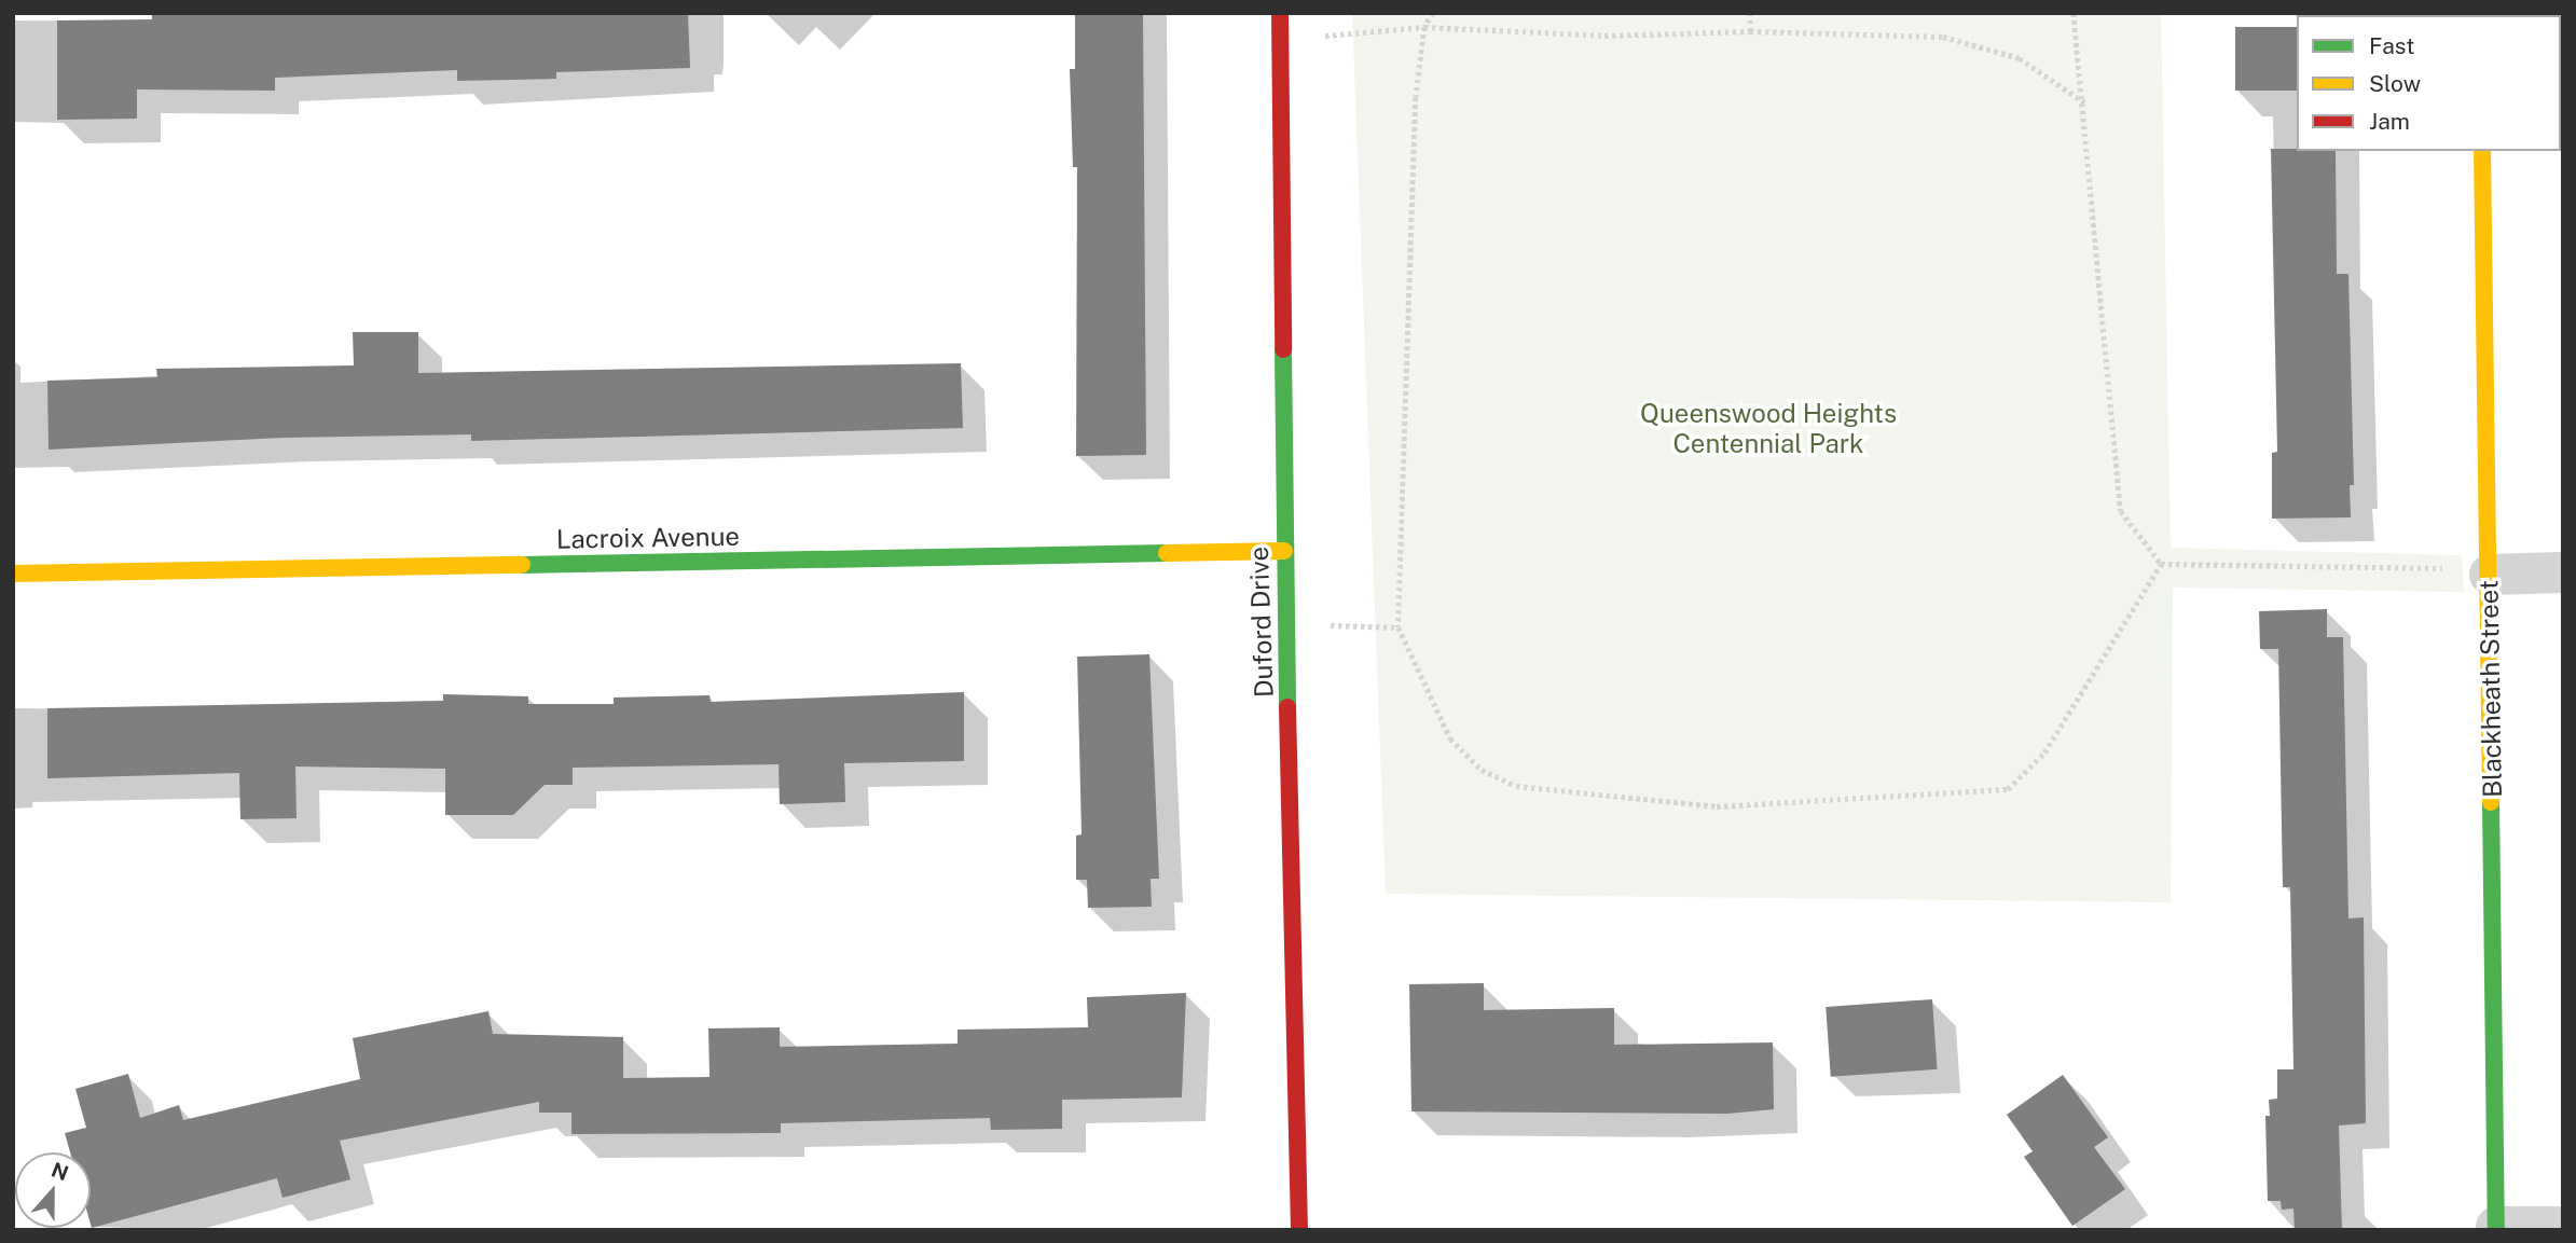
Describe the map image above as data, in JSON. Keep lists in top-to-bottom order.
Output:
{
  "streets": {
    "street": ["Lacroix Avenue", "Duford Drive", "Blackheath Street"]
  },
  "crossings": [
    ["Lacroix Avenue", "Duford Drive"]
  ],
  "parks": ["Queenswood Heights Centennial Park"],
  "legend": ["Fast", "Slow", "Jam"],
  "north": "top"
}
